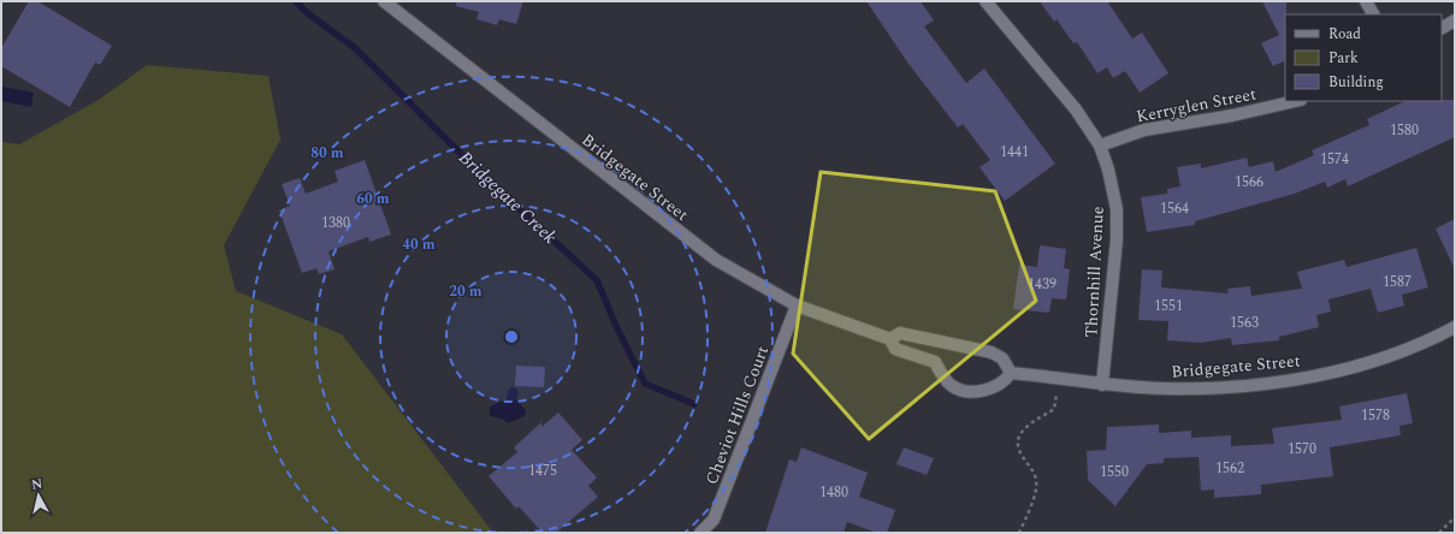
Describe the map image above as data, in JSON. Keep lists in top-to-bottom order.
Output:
{
  "streets": {
    "street": [
      "Kerryglen Street",
      "Bridgegate Street",
      "Thornhill Avenue",
      "Cheviot Hills Court"
    ]
  },
  "crossings": [
    ["Kerryglen Street", "Thornhill Avenue"],
    ["Bridgegate Street", "Thornhill Avenue"],
    ["Bridgegate Street", "Cheviot Hills Court"]
  ],
  "water": ["Bridgegate Creek"],
  "house_numbers": [
    "1580",
    "1441",
    "1574",
    "1566",
    "1564",
    "1380",
    "1587",
    "1439",
    "1551",
    "1563",
    "1578",
    "1570",
    "1562",
    "1475",
    "1550",
    "1480"
  ],
  "legend": ["Road", "Park", "Building"],
  "north": "top",
  "rings": [
    "80 m",
    "60 m",
    "40 m",
    "20 m"
  ]
}
